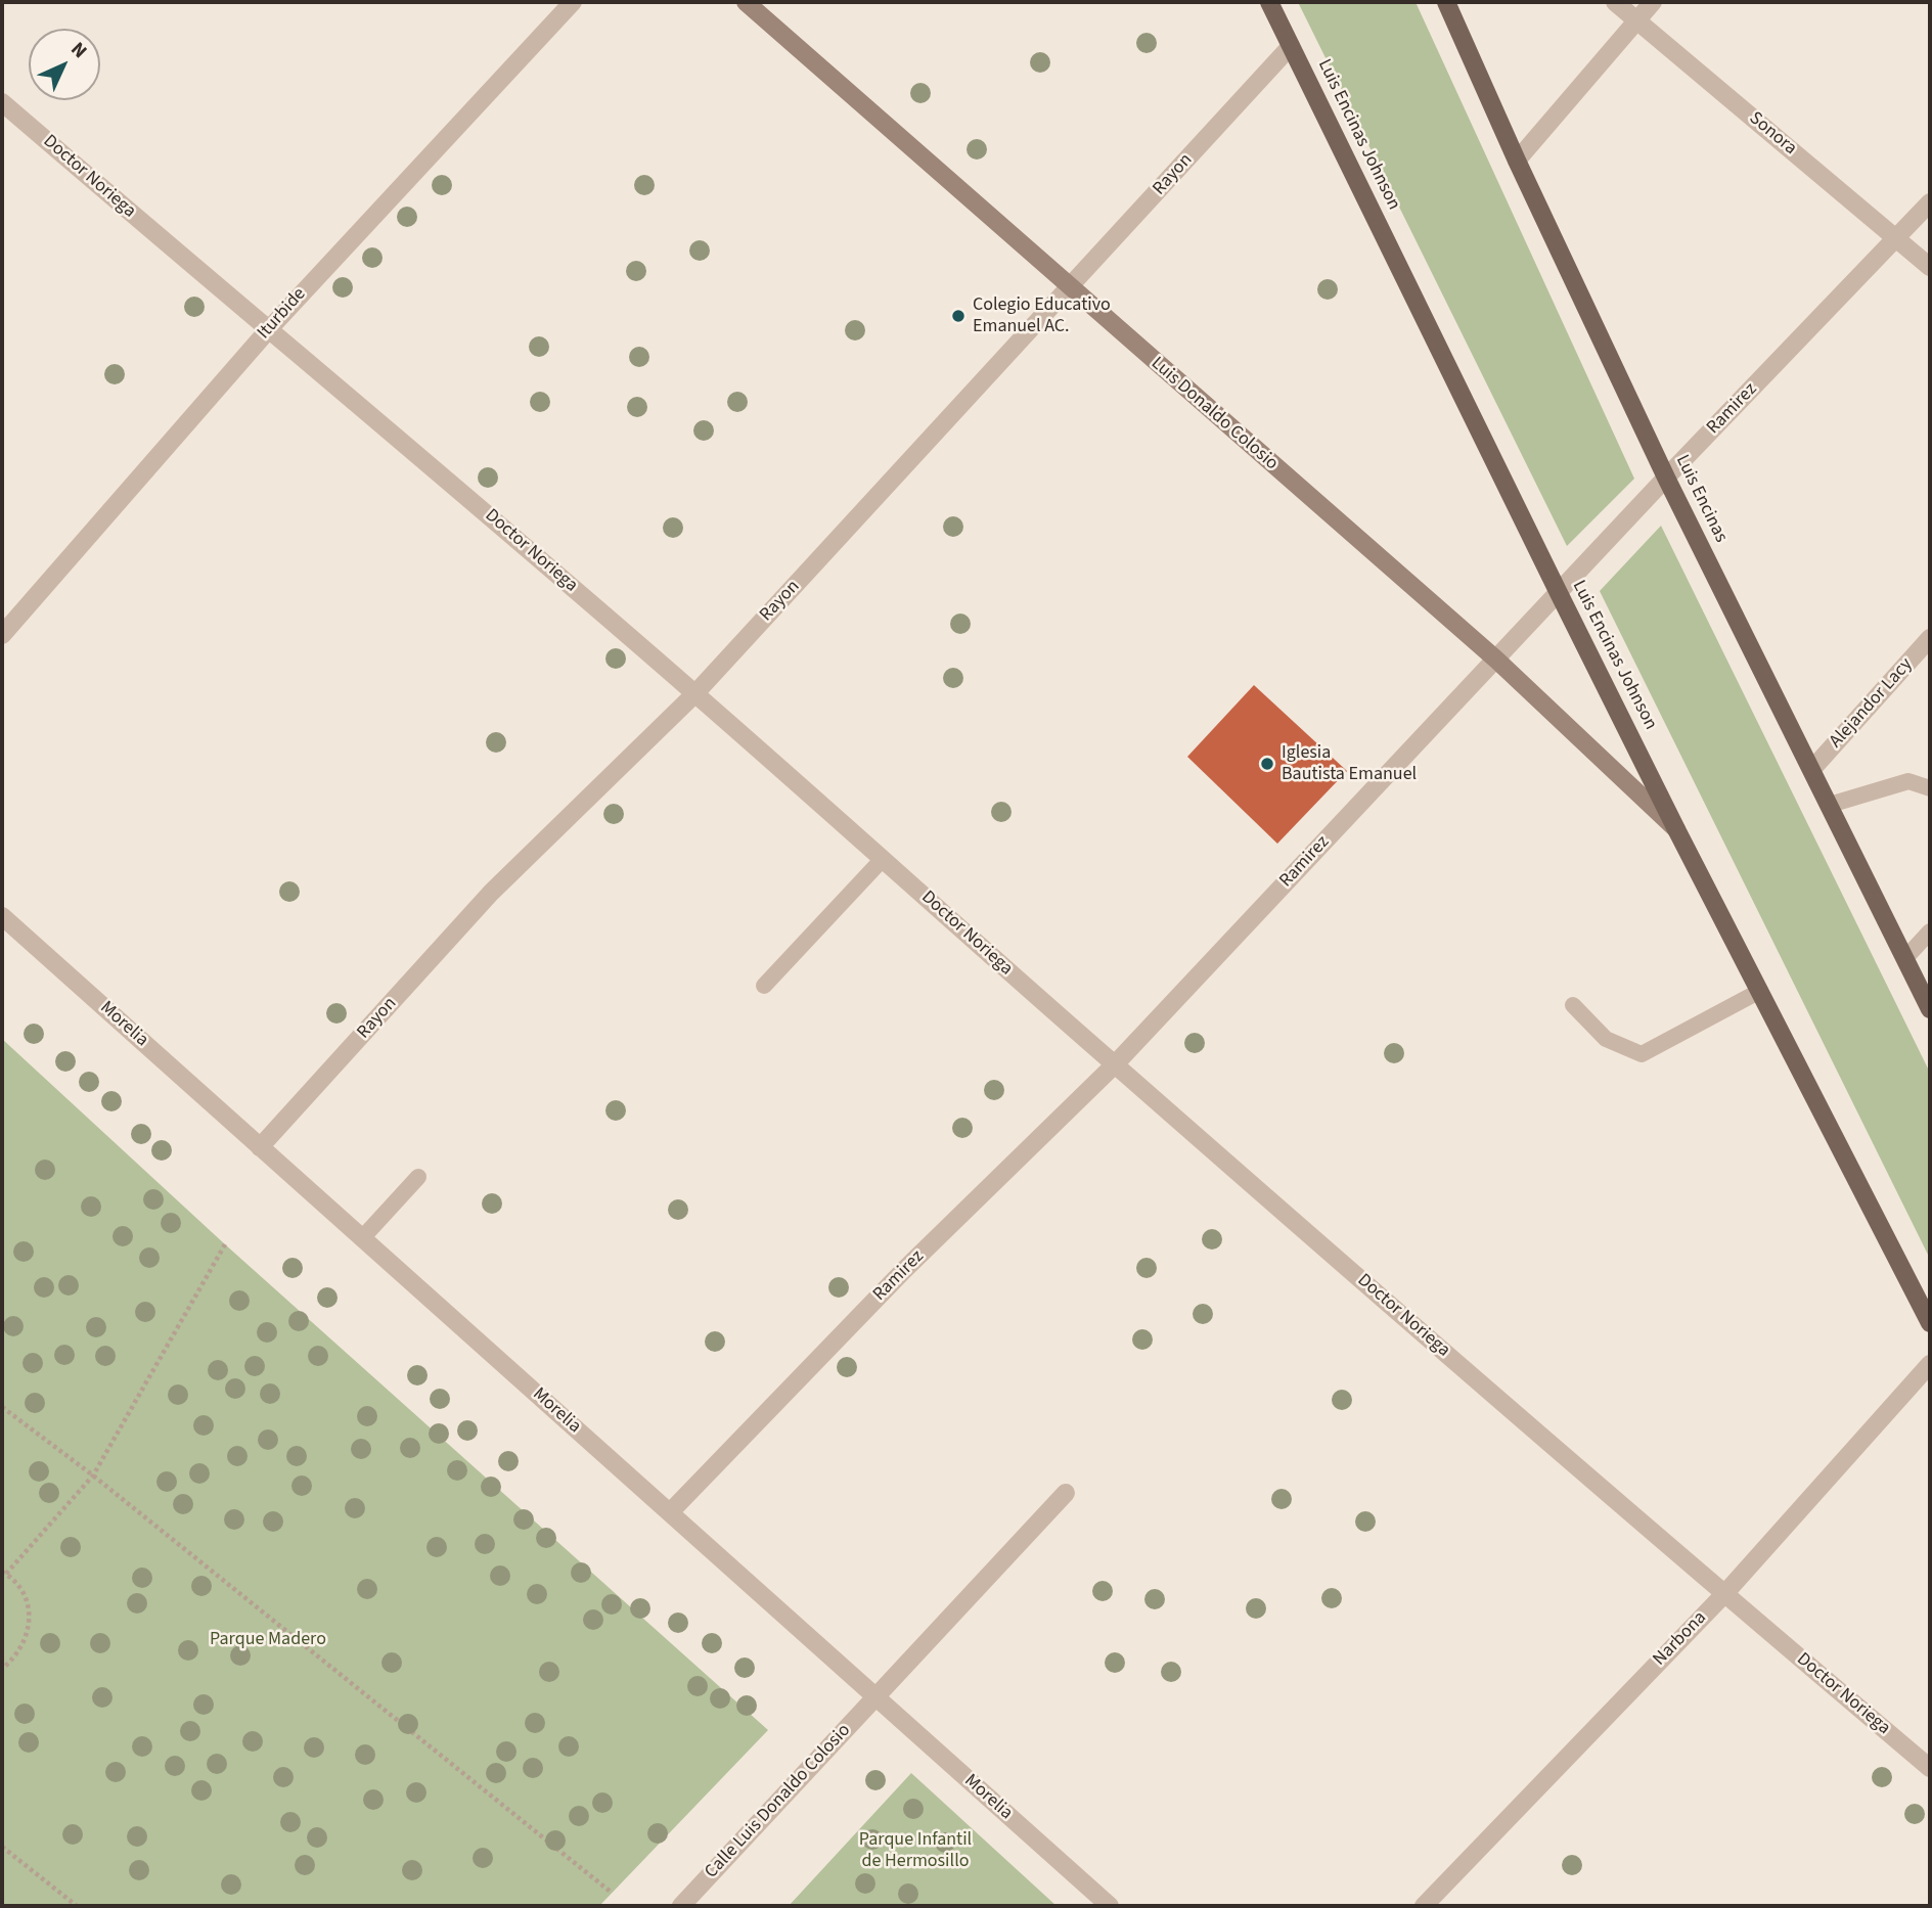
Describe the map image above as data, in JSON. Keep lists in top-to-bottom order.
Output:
{
  "streets": {
    "main road": ["Luis Encinas Johnson", "Luis Donaldo Colosio", "Luis Encinas"],
    "street": [
      "Sonora",
      "Rayon",
      "Doctor Noriega",
      "Iturbide",
      "Ramirez",
      "Alejandor Lacy",
      "Morelia",
      "Narbona",
      "Calle Luis Donaldo Colosio"
    ]
  },
  "crossings": [
    ["Sonora", "Ramirez"],
    ["Luis Encinas Johnson", "Rayon"],
    ["Luis Encinas Johnson", "Ramirez"],
    ["Luis Encinas Johnson", "Luis Donaldo Colosio"],
    ["Rayon", "Doctor Noriega"],
    ["Rayon", "Luis Donaldo Colosio"],
    ["Rayon", "Morelia"],
    ["Doctor Noriega", "Iturbide"],
    ["Doctor Noriega", "Ramirez"],
    ["Doctor Noriega", "Narbona"],
    ["Ramirez", "Luis Donaldo Colosio"],
    ["Ramirez", "Luis Encinas"],
    ["Ramirez", "Morelia"],
    ["Luis Encinas", "Alejandor Lacy"],
    ["Morelia", "Calle Luis Donaldo Colosio"]
  ],
  "parks": ["Parque Madero", "Parque Infantil de Hermosillo"],
  "places": ["Colegio Educativo Emanuel AC.", "Iglesia Bautista Emanuel"],
  "north": "top right"
}
